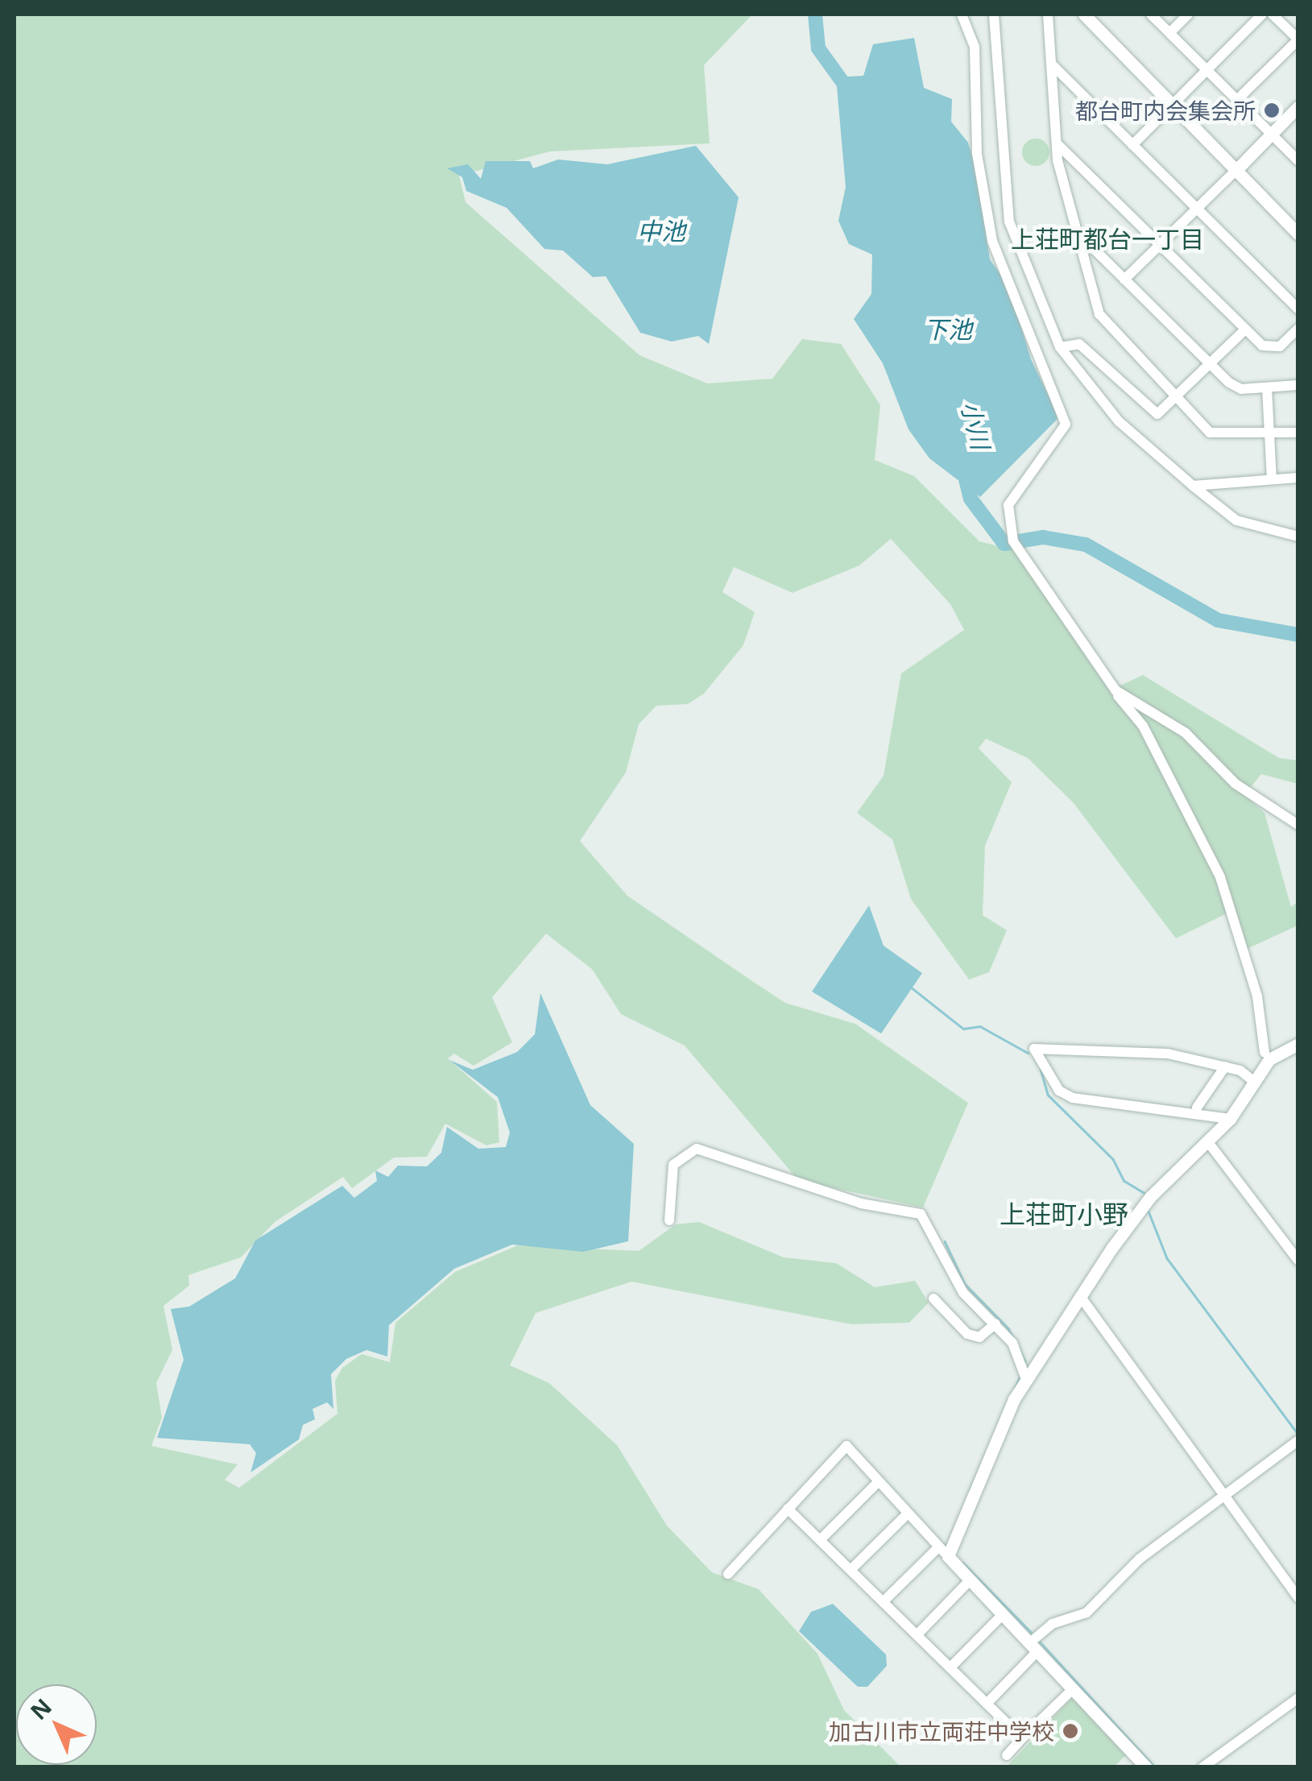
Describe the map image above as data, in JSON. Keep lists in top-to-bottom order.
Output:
{
  "districts": ["上荘町都台一丁目", "上荘町小野"],
  "water": ["中池", "下池", "小川"],
  "places": ["都台町内会集会所", "加古川市立両荘中学校"],
  "north": "top left"
}
